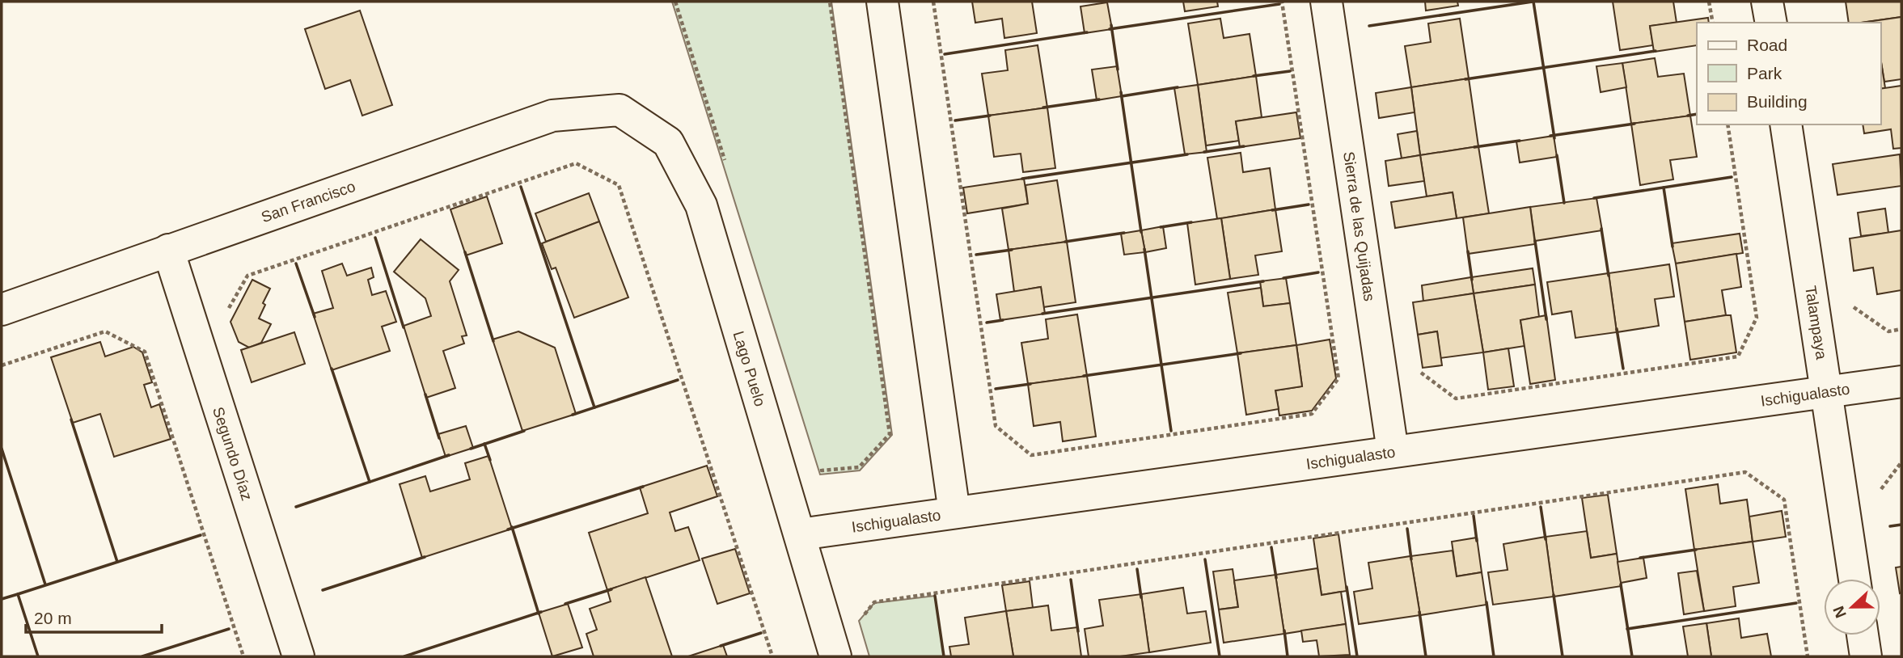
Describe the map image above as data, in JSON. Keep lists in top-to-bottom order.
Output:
{
  "streets": {
    "street": [
      "San Francisco",
      "Sierra de las Quijadas",
      "Talampaya",
      "Lago Puelo",
      "Ischigualasto",
      "Segundo Díaz"
    ]
  },
  "crossings": [
    ["San Francisco", "Lago Puelo"],
    ["San Francisco", "Segundo Díaz"],
    ["Sierra de las Quijadas", "Ischigualasto"],
    ["Talampaya", "Ischigualasto"],
    ["Lago Puelo", "Ischigualasto"]
  ],
  "legend": ["Road", "Park", "Building"],
  "scale_bar": "20 m",
  "north": "left"
}
